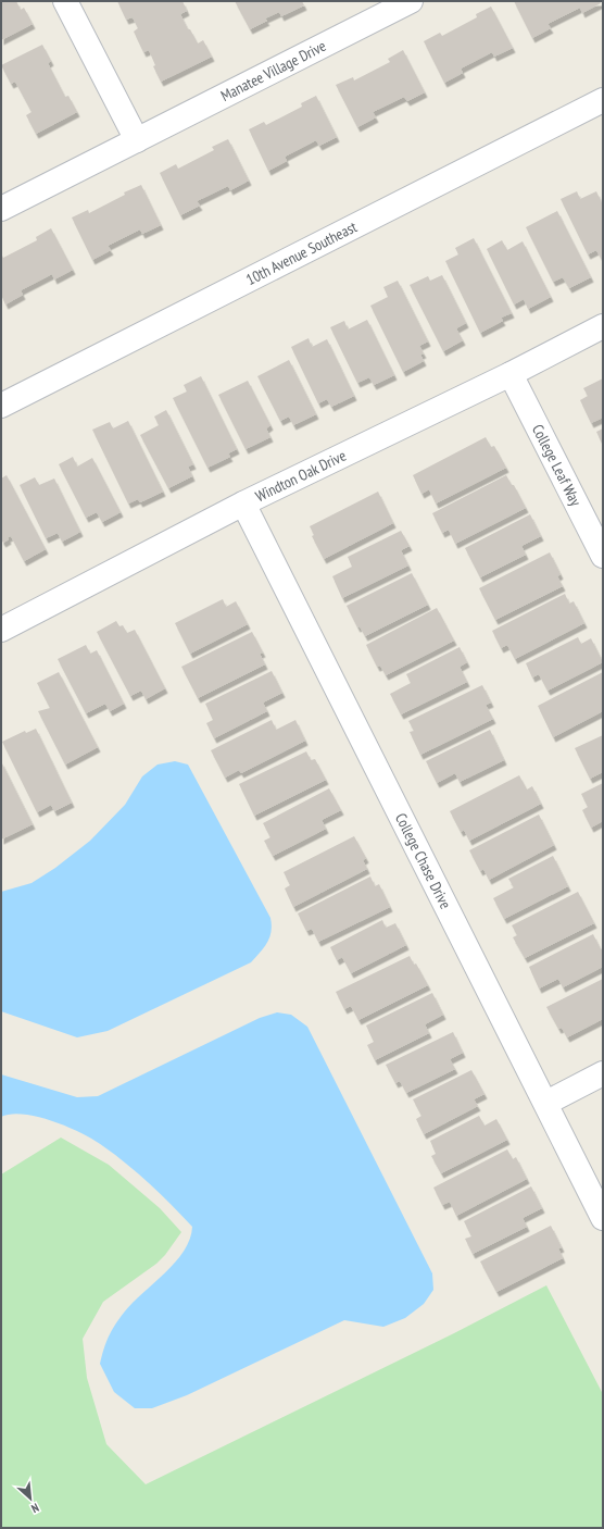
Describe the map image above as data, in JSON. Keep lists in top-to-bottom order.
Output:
{
  "streets": {
    "street": [
      "Manatee Village Drive",
      "10th Avenue Southeast",
      "College Leaf Way",
      "Windton Oak Drive",
      "College Chase Drive"
    ]
  },
  "crossings": [
    ["College Leaf Way", "Windton Oak Drive"],
    ["Windton Oak Drive", "College Chase Drive"]
  ],
  "north": "bottom right"
}
